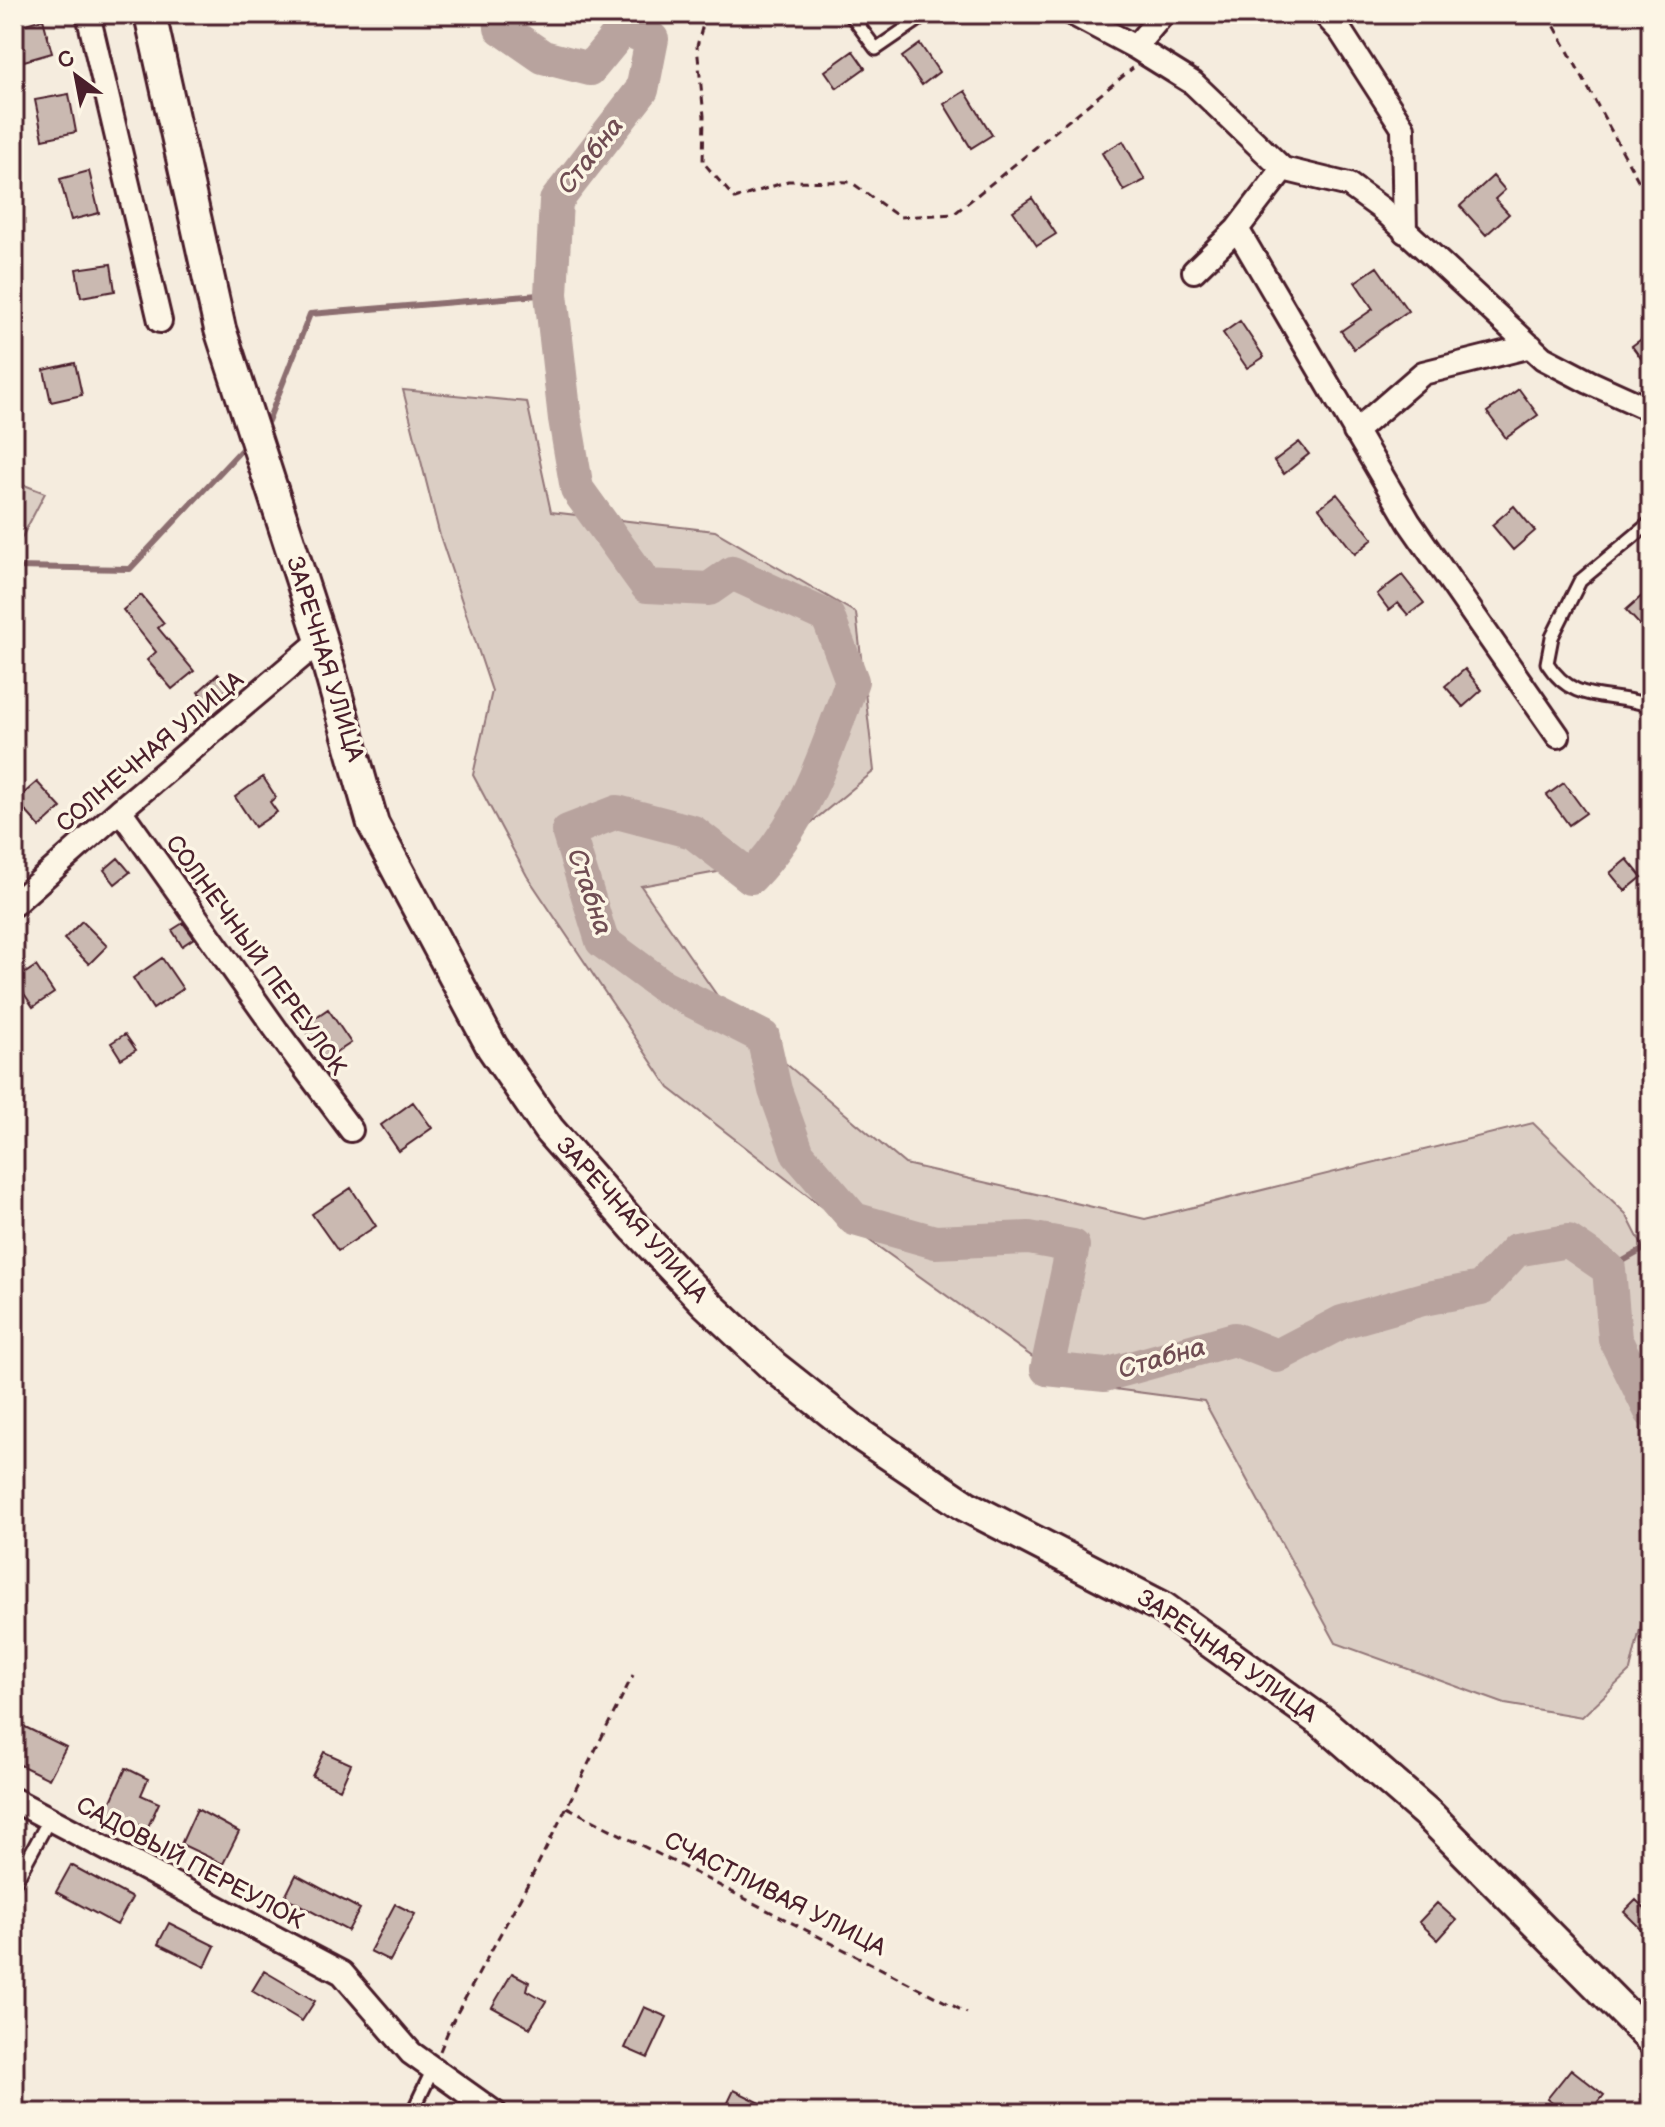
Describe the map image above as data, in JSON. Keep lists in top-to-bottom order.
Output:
{
  "streets": {
    "street": [
      "ЗАРЕЧНАЯ УЛИЦА",
      "СОЛНЕЧНАЯ УЛИЦА",
      "СОЛНЕЧНЫЙ ПЕРЕУЛОК",
      "САДОВЫЙ ПЕРЕУЛОК"
    ],
    "path": ["СЧАСТЛИВАЯ УЛИЦА"]
  },
  "crossings": [
    ["ЗАРЕЧНАЯ УЛИЦА", "СОЛНЕЧНАЯ УЛИЦА"],
    ["СОЛНЕЧНАЯ УЛИЦА", "СОЛНЕЧНЫЙ ПЕРЕУЛОК"]
  ],
  "water": ["Стабна"],
  "north": "top left"
}
